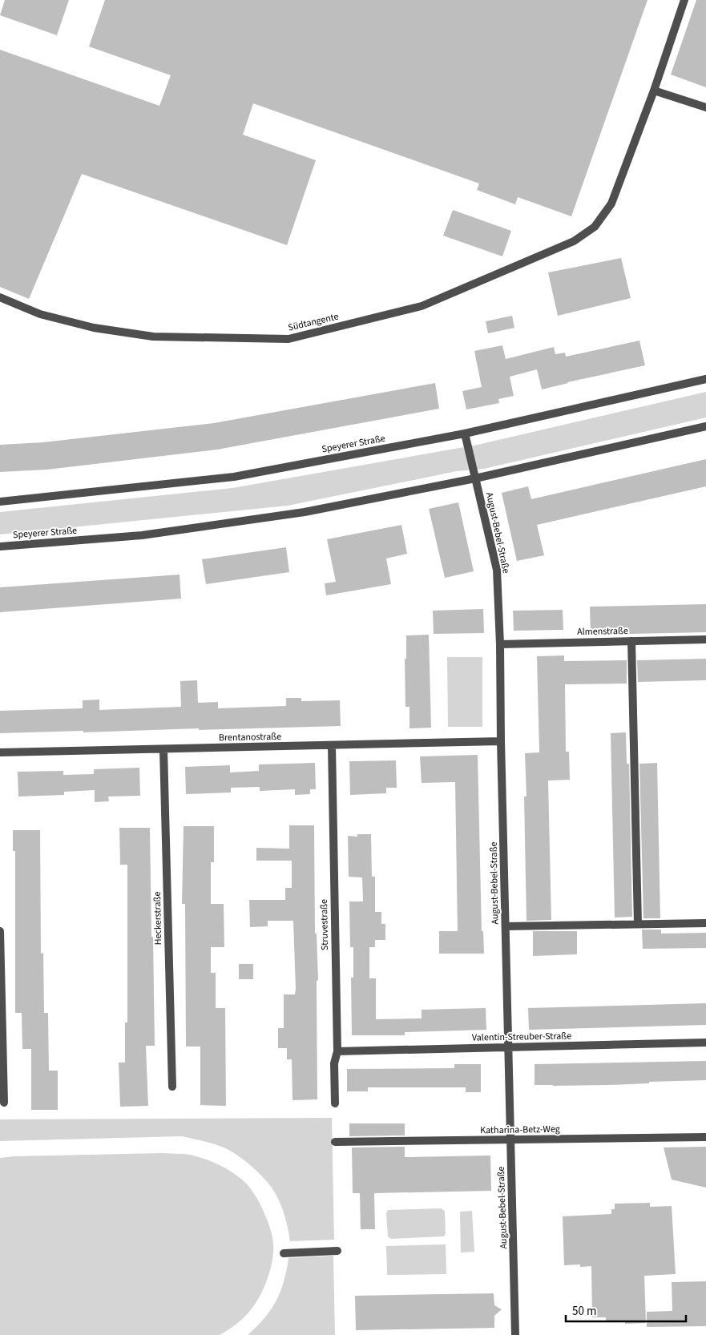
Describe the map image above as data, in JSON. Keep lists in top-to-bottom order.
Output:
{
  "streets": {
    "street": [
      "Südtangente",
      "Speyerer Straße",
      "August-Bebel-Straße",
      "Almenstraße",
      "Brentanostraße",
      "Heckerstraße",
      "Struvestraße",
      "Valentin-Streuber-Straße",
      "Katharina-Betz-Weg"
    ]
  },
  "crossings": [
    ["Speyerer Straße", "August-Bebel-Straße"],
    ["August-Bebel-Straße", "Almenstraße"],
    ["August-Bebel-Straße", "Brentanostraße"],
    ["August-Bebel-Straße", "Valentin-Streuber-Straße"],
    ["August-Bebel-Straße", "Katharina-Betz-Weg"],
    ["Brentanostraße", "Heckerstraße"],
    ["Brentanostraße", "Struvestraße"],
    ["Struvestraße", "Valentin-Streuber-Straße"]
  ],
  "scale_bar": "50 m"
}
